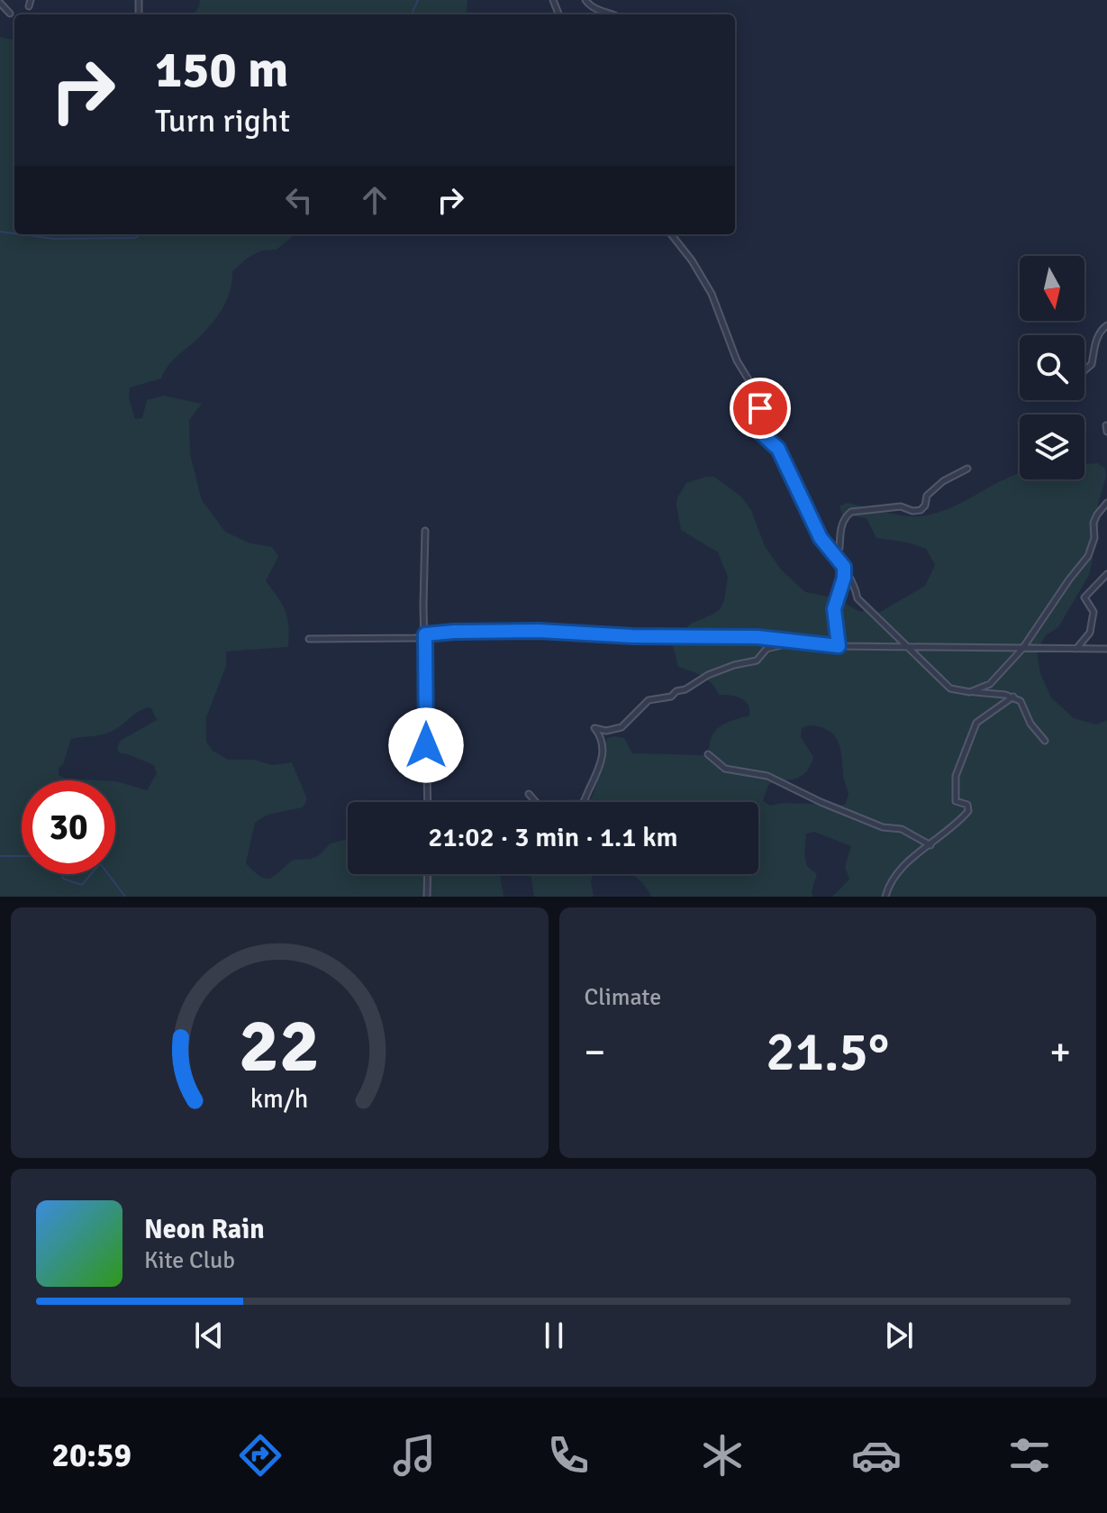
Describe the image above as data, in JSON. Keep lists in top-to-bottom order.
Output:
{
  "north": "bottom",
  "page": {
    "turn": ["150 m", "Turn right"],
    "limit": "30",
    "trip": "21:02 · 3 min · 1.1 km",
    "tile": "Climate",
    "heat": ["−", "21.5°", "+"],
    "song": ["Neon Rain", "Kite Club"],
    "tabs": "20:59",
    "gauge": ["22", "km/h"]
  }
}
